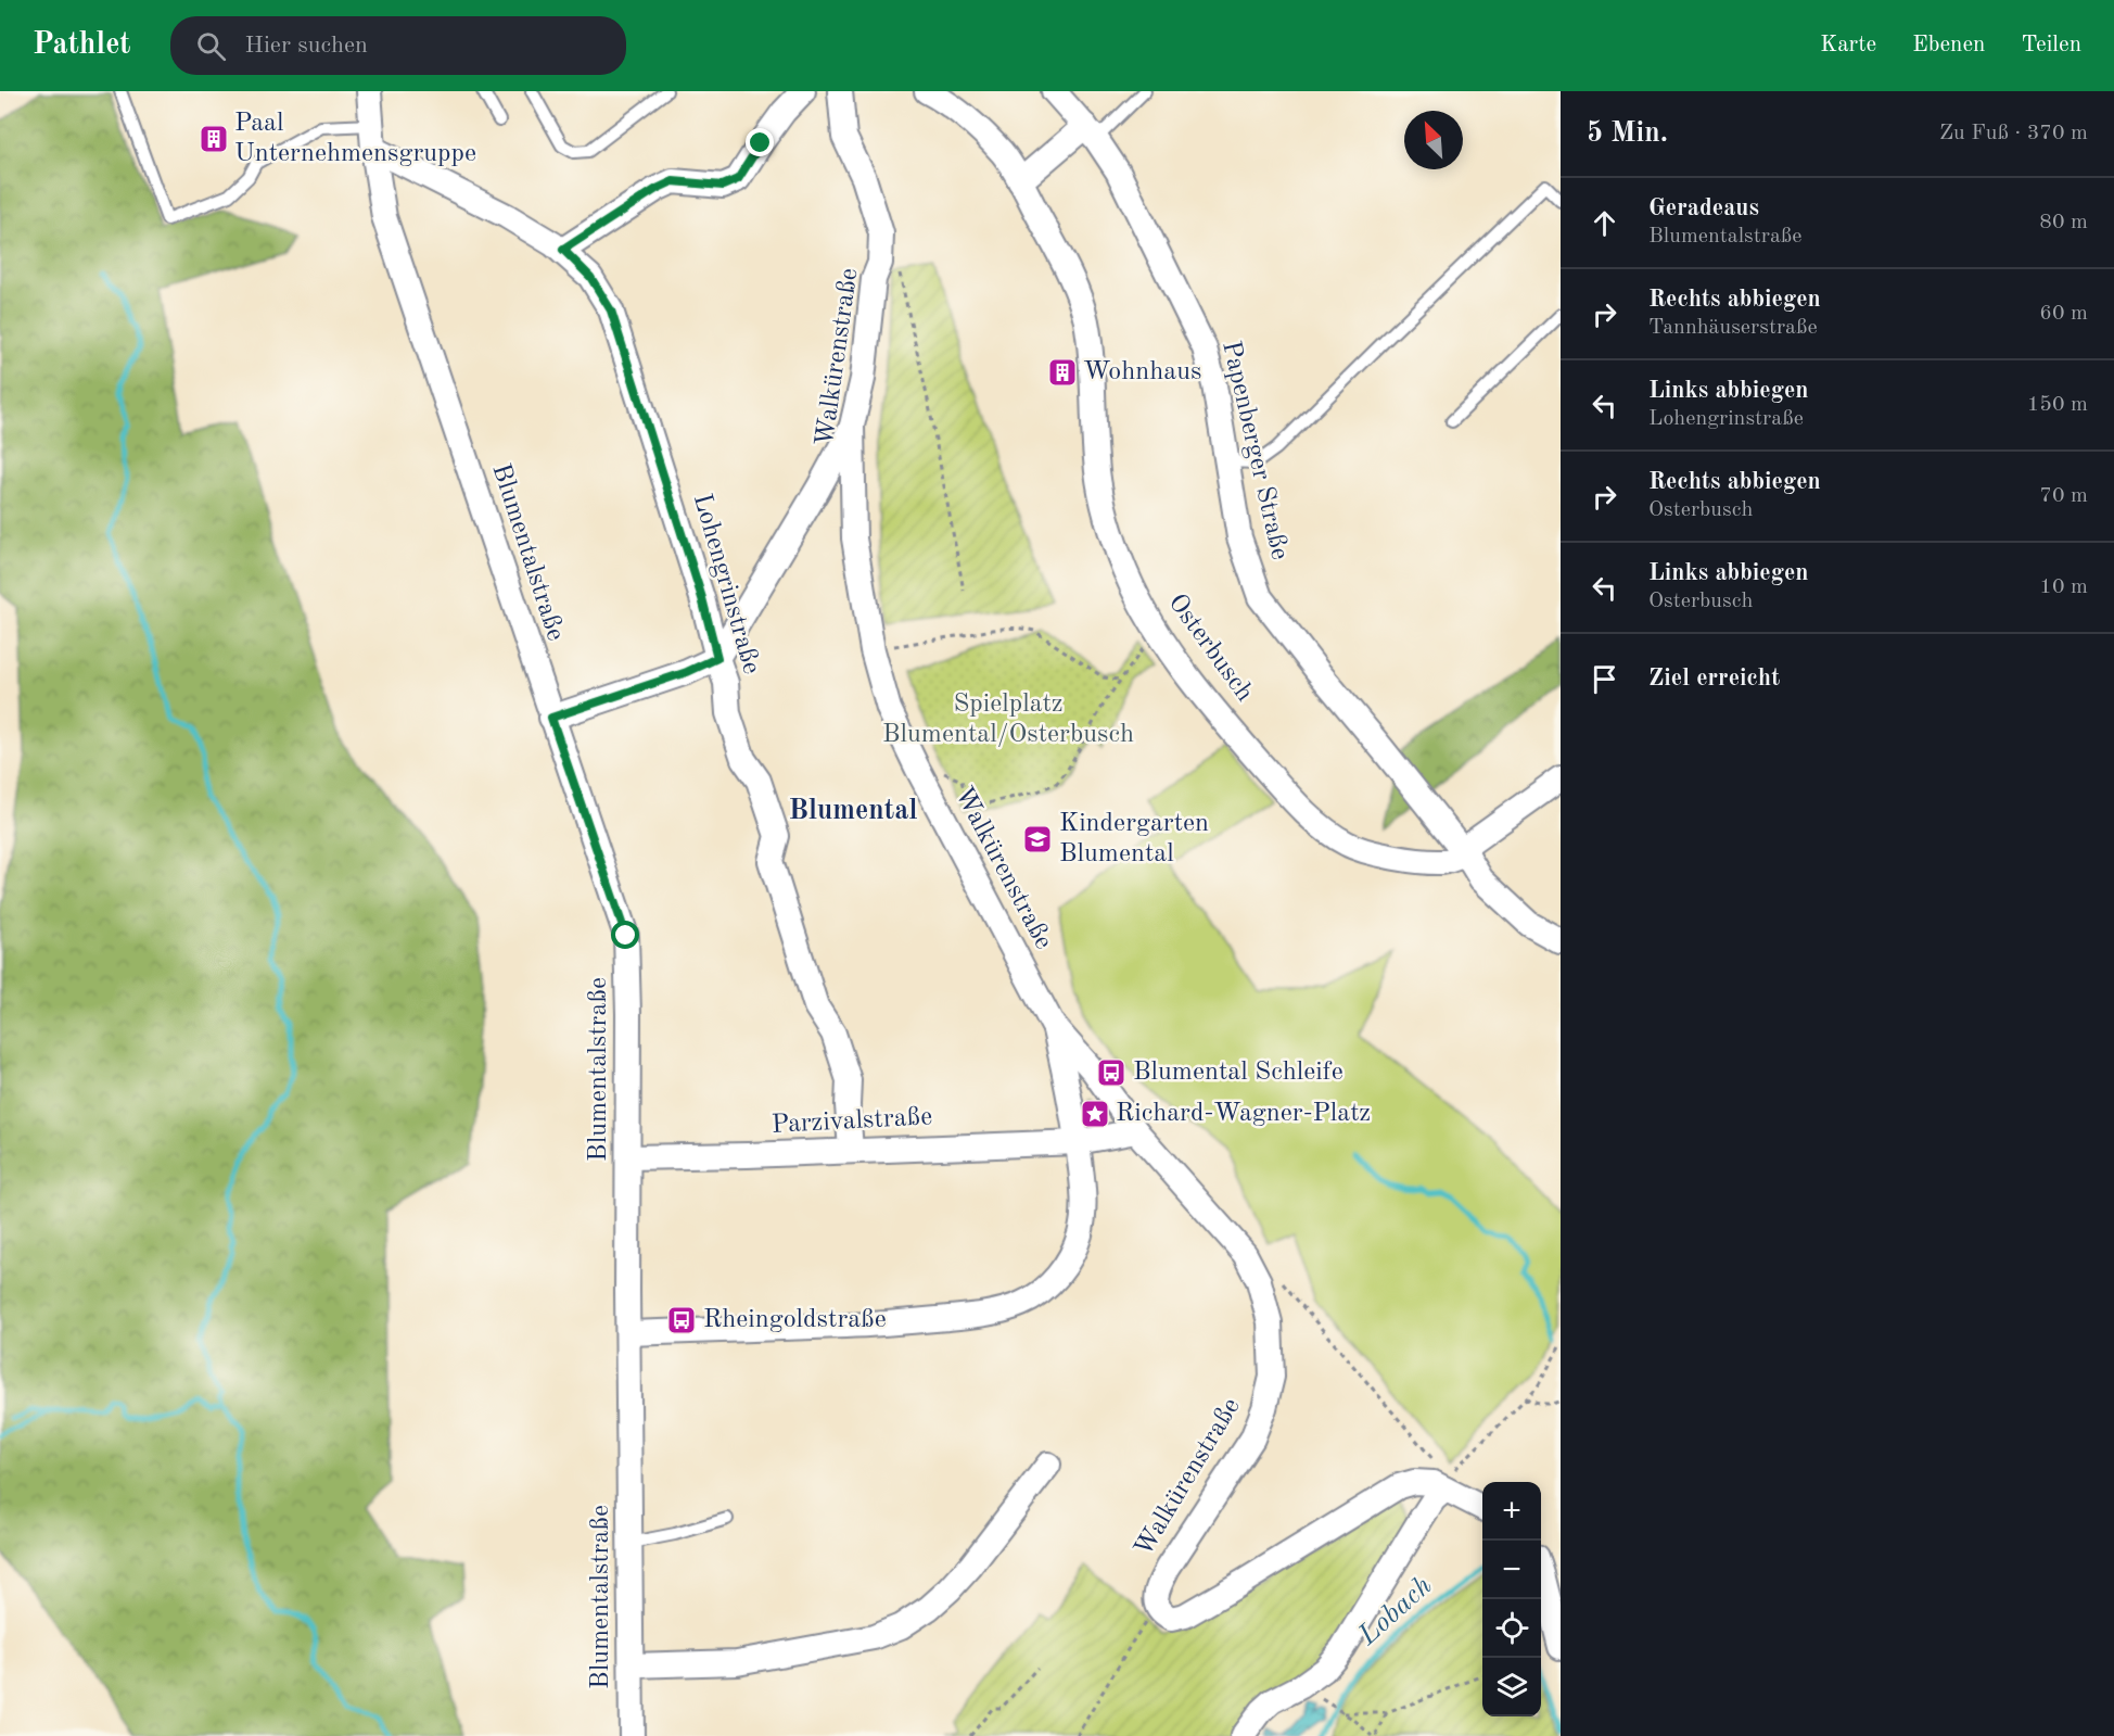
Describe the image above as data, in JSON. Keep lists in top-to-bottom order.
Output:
{
  "streets": {
    "street": [
      "Walkürenstraße",
      "Papenberger Straße",
      "Blumentalstraße",
      "Lohengrinstraße",
      "Osterbusch",
      "Parzivalstraße"
    ]
  },
  "crossings": [
    ["Walkürenstraße", "Parzivalstraße"],
    ["Papenberger Straße", "Osterbusch"],
    ["Blumentalstraße", "Lohengrinstraße"],
    ["Blumentalstraße", "Parzivalstraße"],
    ["Lohengrinstraße", "Parzivalstraße"]
  ],
  "districts": ["Blumental"],
  "water": ["Lobach"],
  "parks": ["Spielplatz Blumental/Osterbusch"],
  "places": {
    "building": ["Paal Unternehmensgruppe", "Wohnhaus"],
    "school or university": ["Kindergarten Blumental"],
    "bus stop": ["Blumental Schleife", "Rheingoldstraße"],
    "place": ["Richard-Wagner-Platz"]
  },
  "north": "top left",
  "page": {
    "header": "Pathlet",
    "search": "Hier suchen",
    "nav": ["Karte", "Ebenen", "Teilen"],
    "heading": ["5 Min.", "Zu Fuß · 370 m"],
    "list": [
      ["Geradeaus", "Blumentalstraße", "80 m"],
      ["Rechts abbiegen", "Tannhäuserstraße", "60 m"],
      ["Links abbiegen", "Lohengrinstraße", "150 m"],
      ["Rechts abbiegen", "Osterbusch", "70 m"],
      ["Links abbiegen", "Osterbusch", "10 m"],
      "Ziel erreicht"
    ],
    "map_buttons": ["+", "−"]
  }
}
